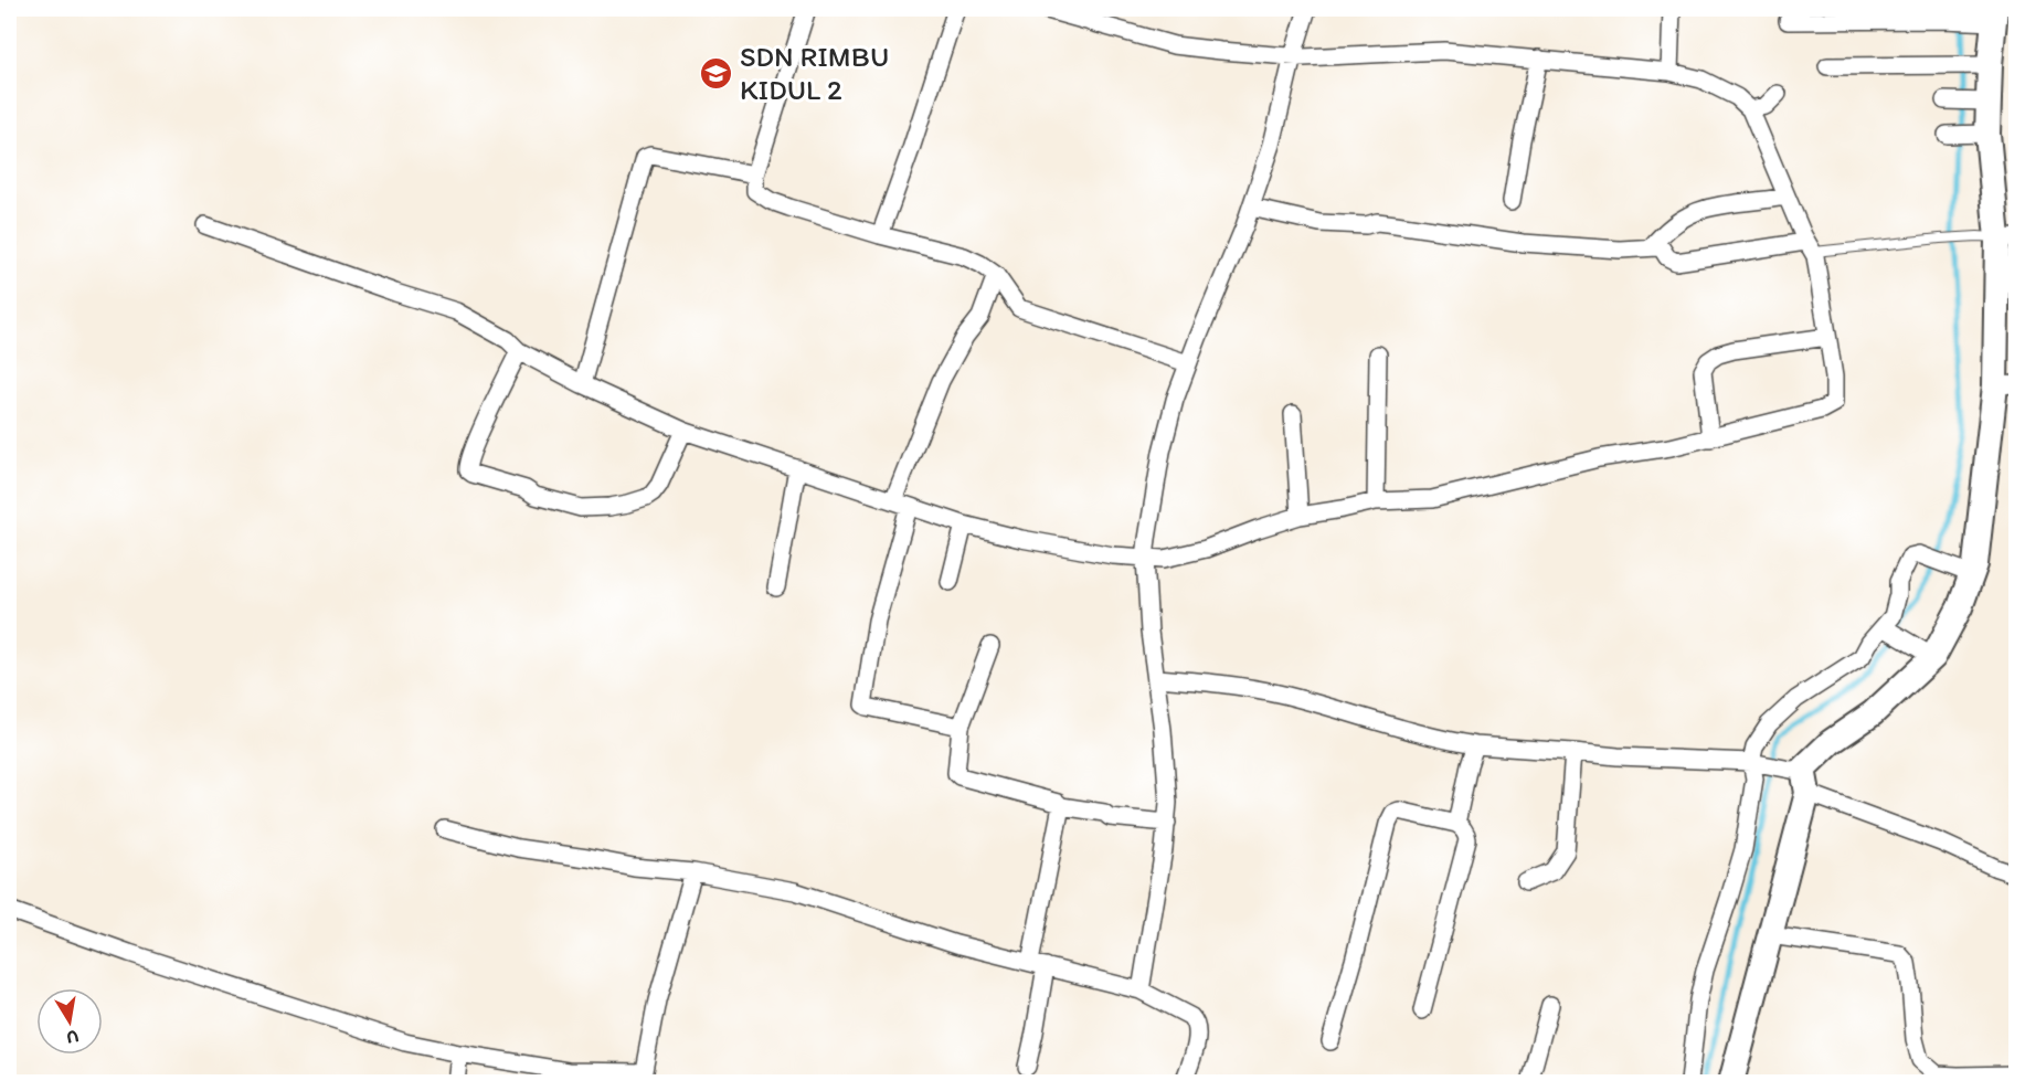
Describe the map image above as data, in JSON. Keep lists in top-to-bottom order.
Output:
{
  "places": {
    "school or university": ["SDN RIMBU KIDUL 2"]
  },
  "north": "bottom"
}
